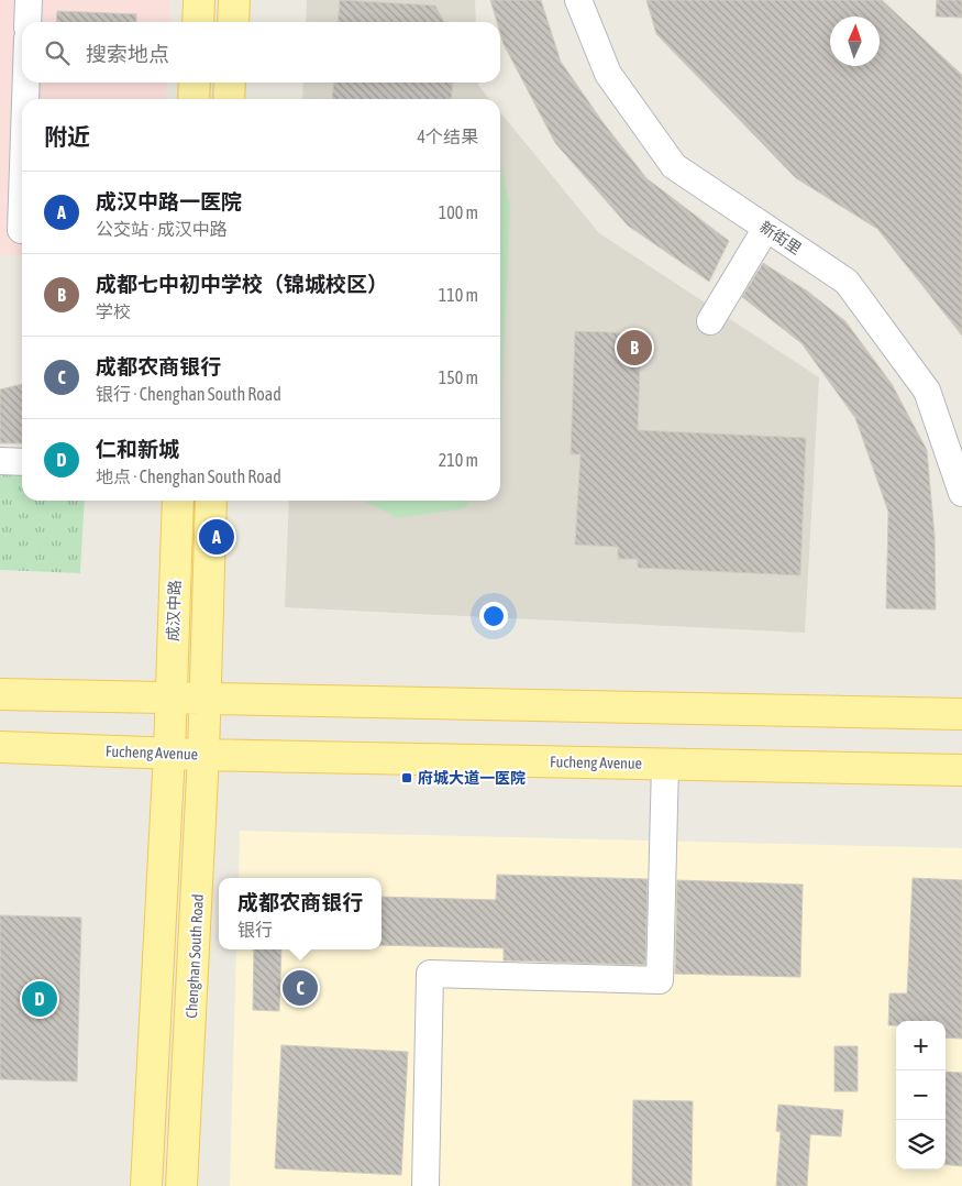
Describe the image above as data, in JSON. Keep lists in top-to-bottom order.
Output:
{
  "streets": {
    "main road": ["成汉中路", "Fucheng Avenue", "Chenghan South Road"],
    "street": ["新街里"]
  },
  "crossings": [
    ["成汉中路", "Fucheng Avenue"],
    ["Fucheng Avenue", "Chenghan South Road"]
  ],
  "places": {
    "transit": ["府城大道一医院"]
  },
  "north": "top",
  "page": {
    "search": "搜索地点",
    "heading": ["附近", "4个结果"],
    "list": [
      {
        "mark": "A",
        "name": "成汉中路一医院",
        "note": "公交站 · 成汉中路",
        "value": "100 m"
      },
      {
        "mark": "B",
        "name": "成都七中初中学校（锦城校区）",
        "note": "学校",
        "value": "110 m"
      },
      {
        "mark": "C",
        "name": "成都农商银行",
        "note": "银行 · Chenghan South Road",
        "value": "150 m"
      },
      {
        "mark": "D",
        "name": "仁和新城",
        "note": "地点 · Chenghan South Road",
        "value": "210 m"
      }
    ],
    "pins": [
      "B",
      "A",
      "C",
      "D"
    ],
    "popup": ["成都农商银行", "银行"],
    "map_buttons": ["+", "−"]
  }
}
